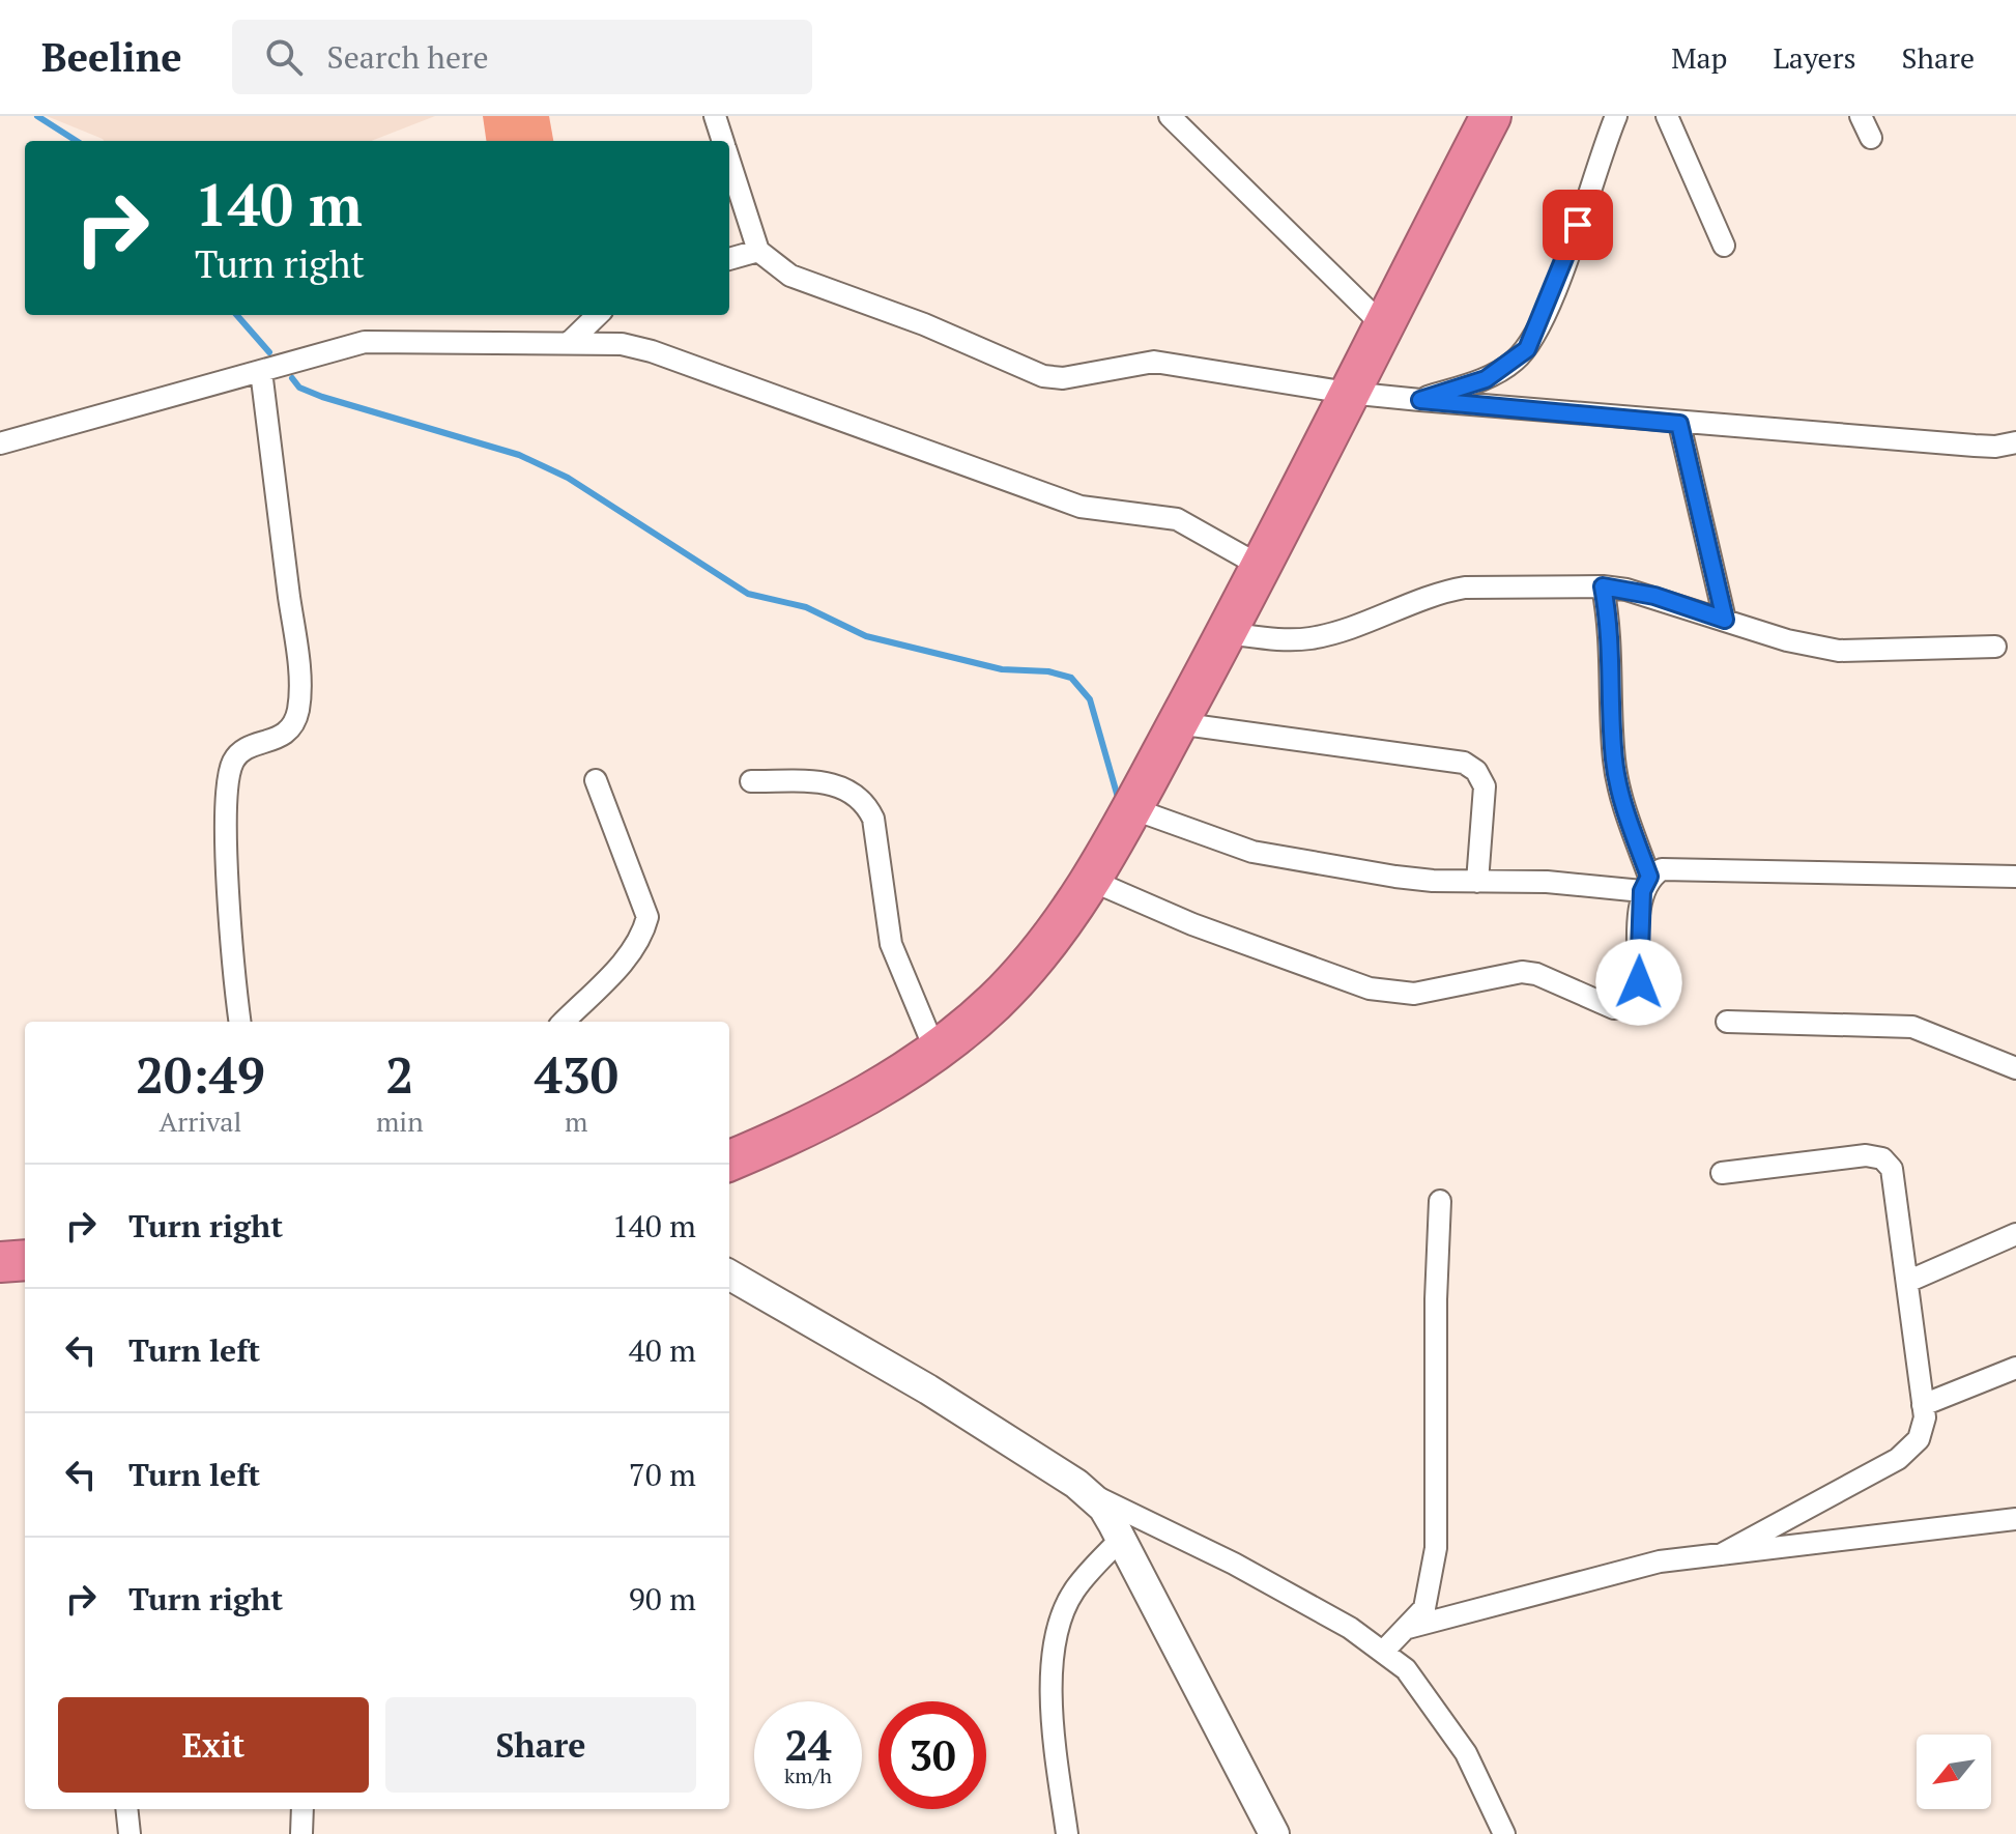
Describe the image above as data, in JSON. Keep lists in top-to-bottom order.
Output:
{
  "north": "bottom left",
  "page": {
    "header": "Beeline",
    "search": "Search here",
    "nav": ["Map", "Layers", "Share"],
    "turn": ["140 m", "Turn right"],
    "eta": [
      "20:49",
      "Arrival",
      "2",
      "min",
      "430",
      "m"
    ],
    "list": [
      {
        "name": "Turn right",
        "value": "140 m"
      },
      {
        "name": "Turn left",
        "value": "40 m"
      },
      {
        "name": "Turn left",
        "value": "70 m"
      },
      {
        "name": "Turn right",
        "value": "90 m"
      }
    ],
    "buttons": ["Exit", "Share"],
    "speed": "24 km/h",
    "limit": "30"
  }
}
